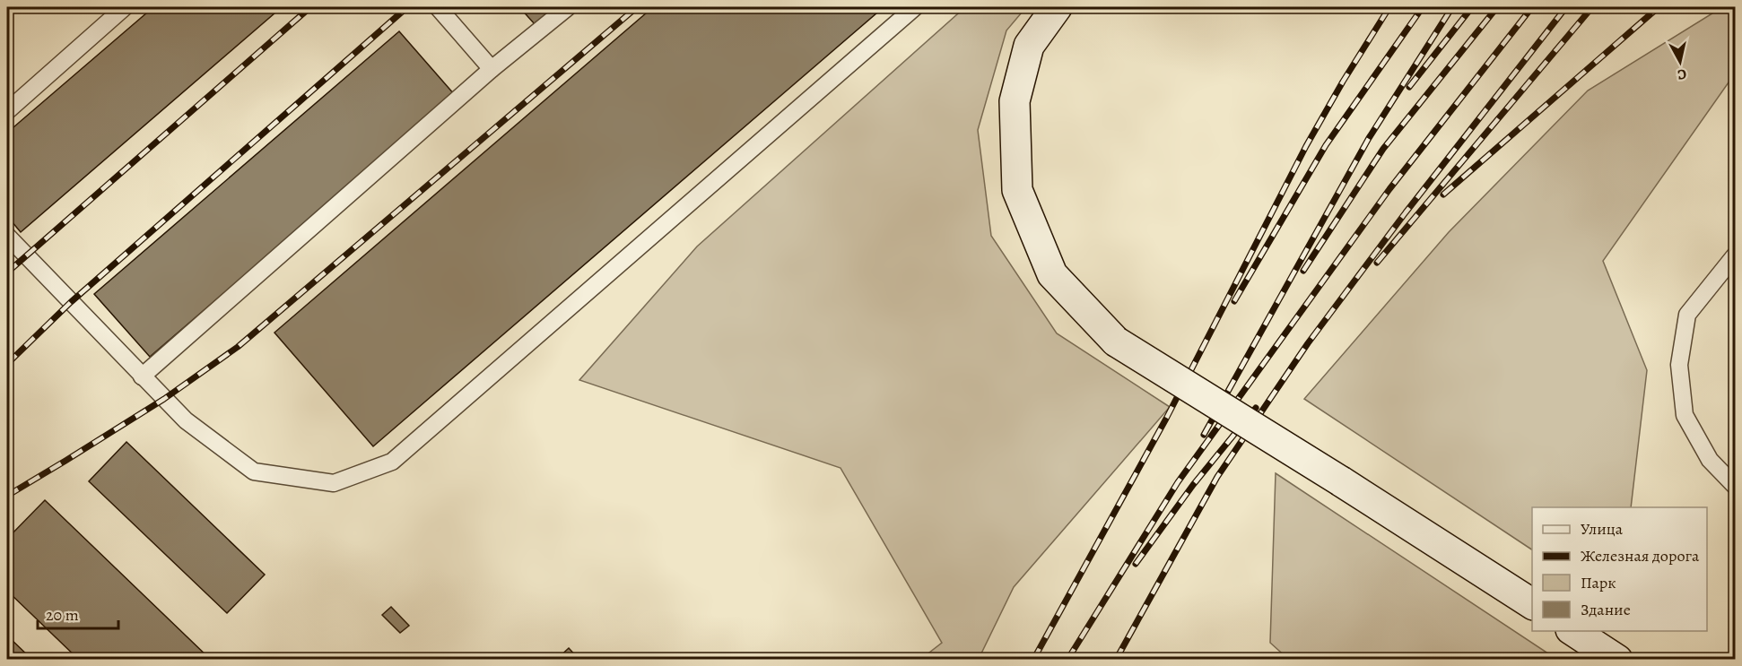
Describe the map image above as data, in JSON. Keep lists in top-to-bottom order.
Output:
{
  "legend": [
    "Улица",
    "Железная дорога",
    "Парк",
    "Здание"
  ],
  "scale_bar": "20 m",
  "north": "bottom"
}
